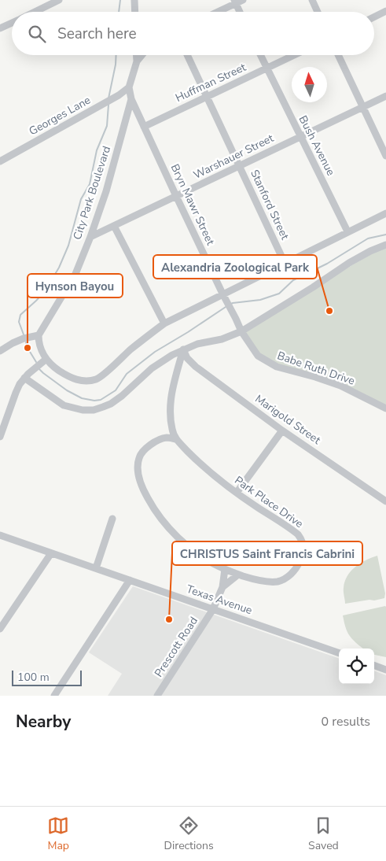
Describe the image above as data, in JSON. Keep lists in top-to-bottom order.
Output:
{
  "streets": {
    "street": [
      "Huffman Street",
      "Georges Lane",
      "Bush Avenue",
      "Warshauer Street",
      "City Park Boulevard",
      "Bryn Mawr Street",
      "Stanford Street",
      "Babe Ruth Drive",
      "Marigold Street",
      "Park Place Drive",
      "Texas Avenue",
      "Prescott Road"
    ]
  },
  "crossings": [
    ["Huffman Street", "Bush Avenue"],
    ["Huffman Street", "Bryn Mawr Street"],
    ["Huffman Street", "Stanford Street"],
    ["Georges Lane", "City Park Boulevard"],
    ["Bush Avenue", "Warshauer Street"],
    ["Warshauer Street", "City Park Boulevard"],
    ["Warshauer Street", "Bryn Mawr Street"],
    ["Warshauer Street", "Stanford Street"],
    ["City Park Boulevard", "Bryn Mawr Street"],
    ["Bryn Mawr Street", "Babe Ruth Drive"],
    ["Park Place Drive", "Prescott Road"],
    ["Texas Avenue", "Prescott Road"]
  ],
  "places": ["Alexandria Zoological Park", "Hynson Bayou", "CHRISTUS Saint Francis Cabrini"],
  "scale_bar": "100 m",
  "north": "top",
  "page": {
    "search": "Search here",
    "scale": "100 m",
    "heading": ["Nearby", "0 results"],
    "nav": ["Map", "Directions", "Saved"]
  }
}
